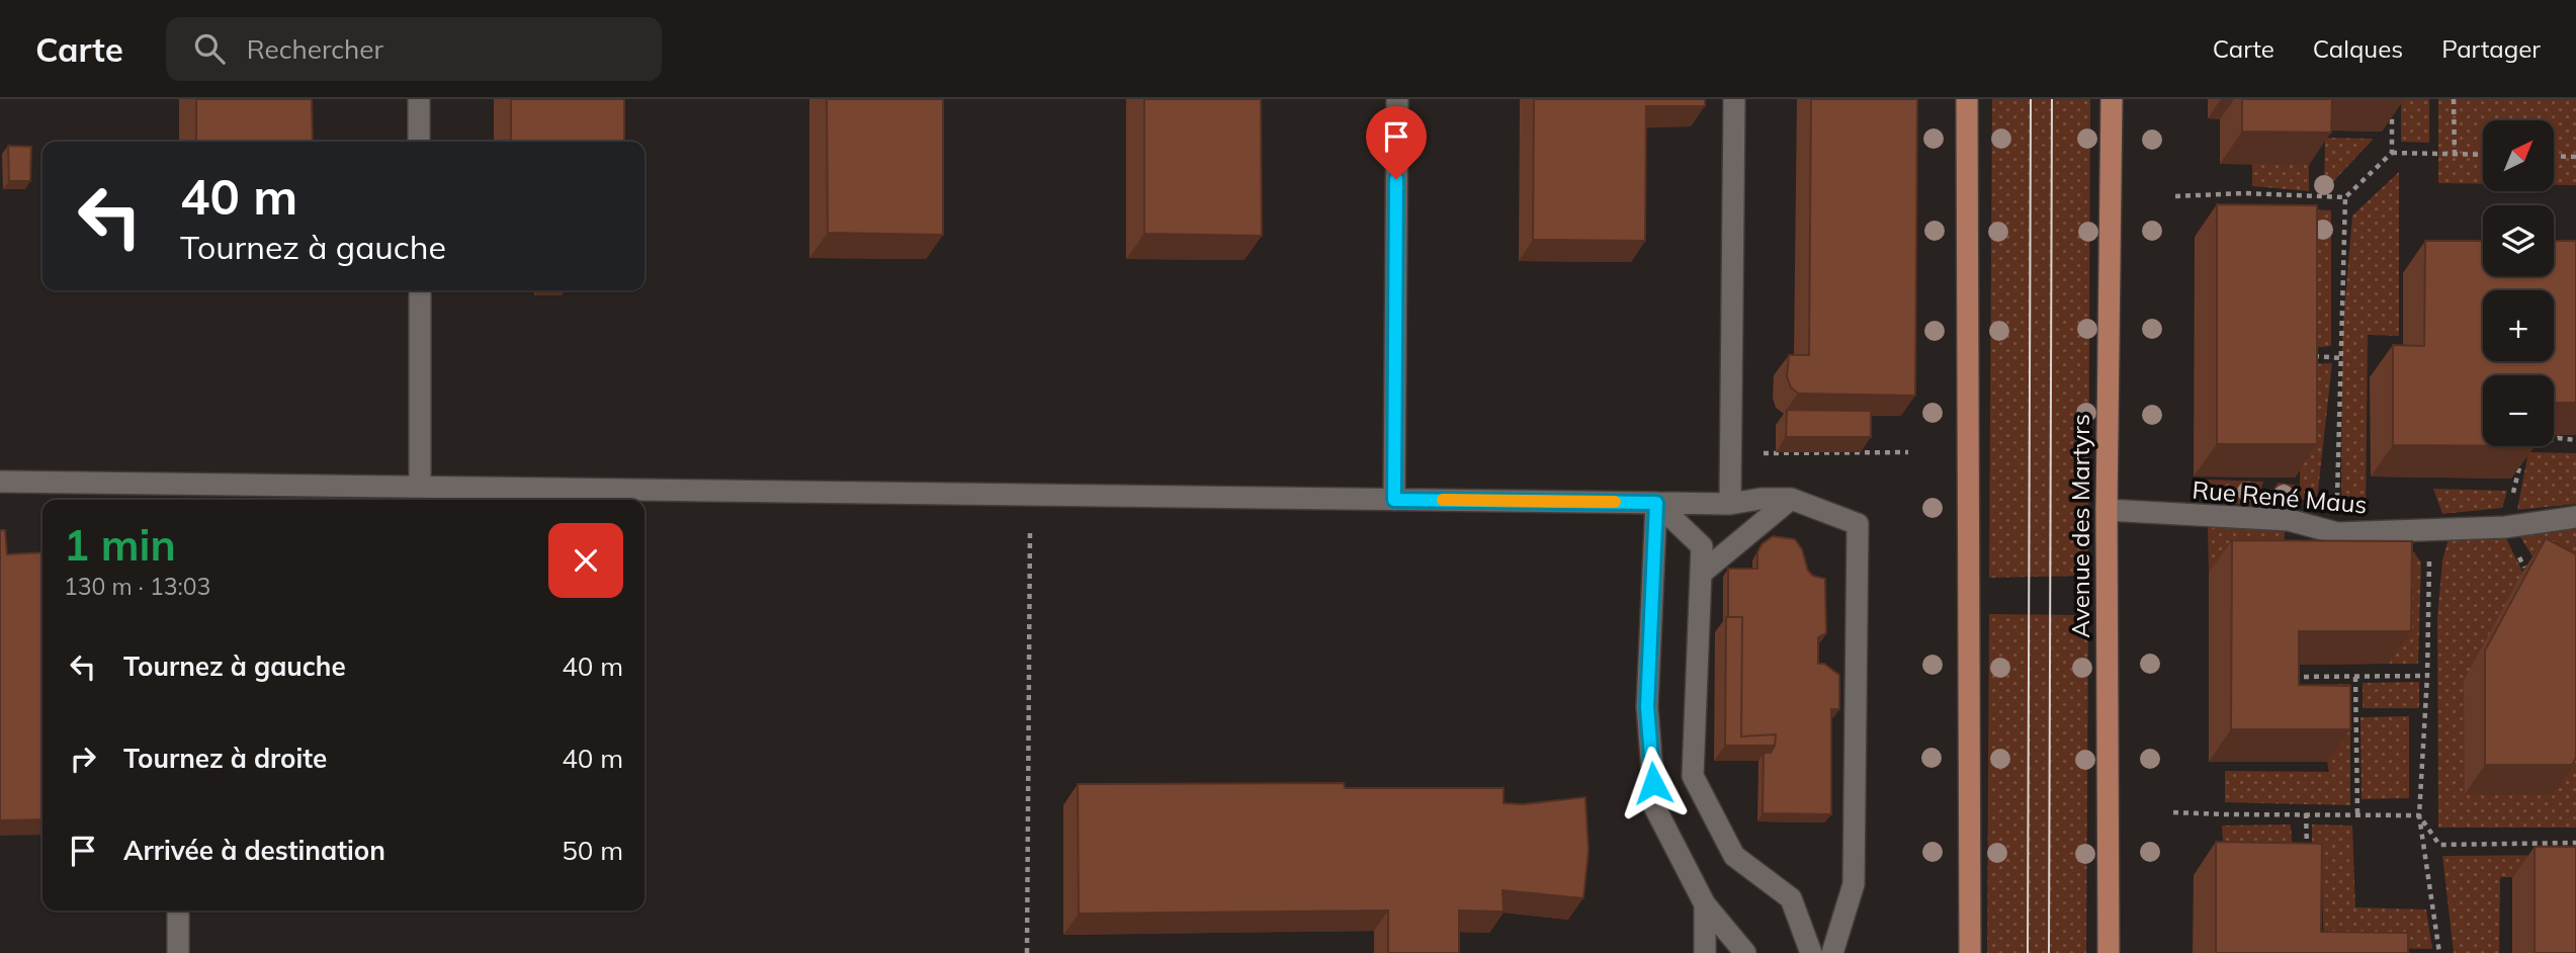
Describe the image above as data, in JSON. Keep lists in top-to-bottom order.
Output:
{
  "streets": {
    "main road": ["Avenue des Martyrs"],
    "street": ["Rue René Maus"]
  },
  "crossings": [
    ["Rue René Maus", "Avenue des Martyrs"]
  ],
  "north": "top right",
  "page": {
    "header": "Carte",
    "search": "Rechercher",
    "nav": ["Carte", "Calques", "Partager"],
    "map_buttons": ["+", "−"],
    "turn": ["40 m", "Tournez à gauche"],
    "heading": ["1 min", "130 m · 13:03"],
    "list": [
      {
        "name": "Tournez à gauche",
        "value": "40 m"
      },
      {
        "name": "Tournez à droite",
        "value": "40 m"
      },
      {
        "name": "Arrivée à destination",
        "value": "50 m"
      }
    ]
  }
}
